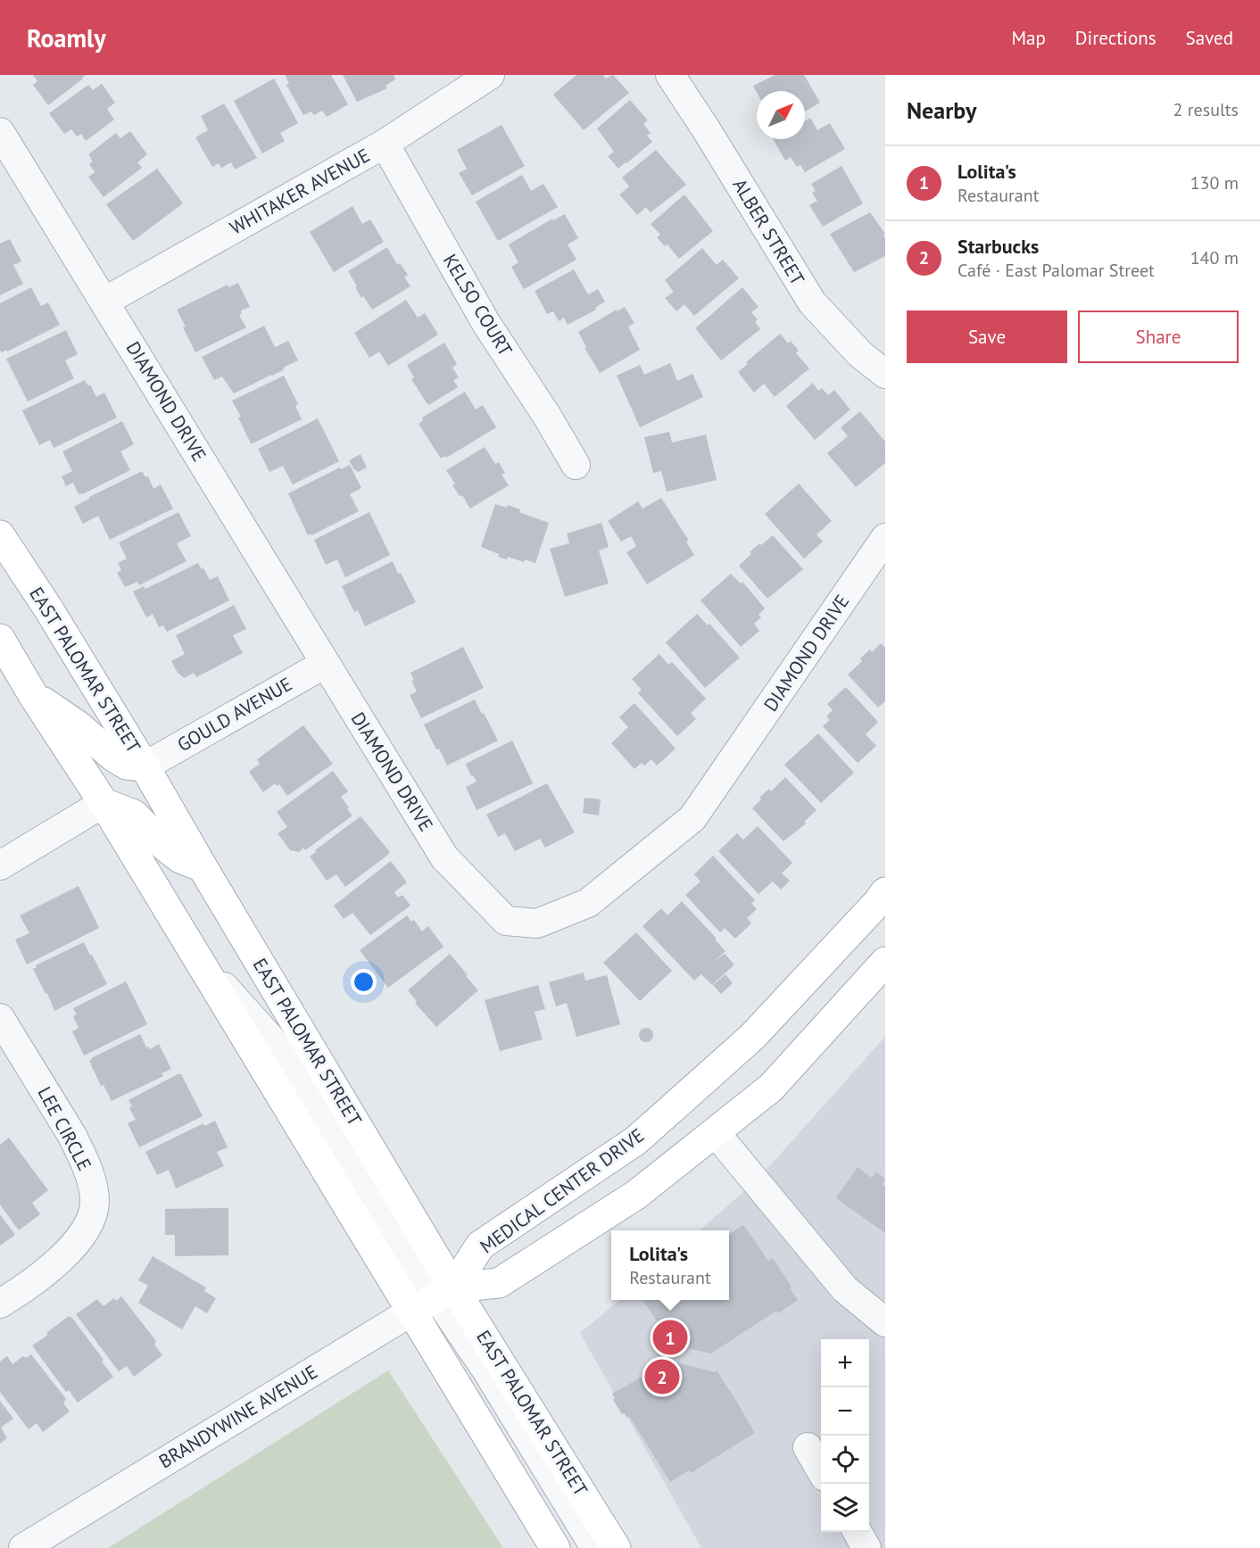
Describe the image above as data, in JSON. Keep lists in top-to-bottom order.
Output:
{
  "streets": {
    "main road": ["EAST PALOMAR STREET", "MEDICAL CENTER DRIVE", "BRANDYWINE AVENUE"],
    "street": [
      "WHITAKER AVENUE",
      "ALBER STREET",
      "KELSO COURT",
      "DIAMOND DRIVE",
      "GOULD AVENUE",
      "LEE CIRCLE"
    ]
  },
  "crossings": [
    ["WHITAKER AVENUE", "KELSO COURT"],
    ["WHITAKER AVENUE", "DIAMOND DRIVE"],
    ["DIAMOND DRIVE", "GOULD AVENUE"],
    ["EAST PALOMAR STREET", "GOULD AVENUE"],
    ["EAST PALOMAR STREET", "MEDICAL CENTER DRIVE"],
    ["EAST PALOMAR STREET", "BRANDYWINE AVENUE"],
    ["MEDICAL CENTER DRIVE", "BRANDYWINE AVENUE"]
  ],
  "north": "top right",
  "page": {
    "header": "Roamly",
    "nav": ["Map", "Directions", "Saved"],
    "heading": ["Nearby", "2 results"],
    "list": [
      {
        "mark": "1",
        "name": "Lolita's",
        "note": "Restaurant",
        "value": "130 m"
      },
      {
        "mark": "2",
        "name": "Starbucks",
        "note": "Café · East Palomar Street",
        "value": "140 m"
      }
    ],
    "buttons": ["Save", "Share"],
    "popup": ["Lolita's", "Restaurant"],
    "pins": ["1", "2"],
    "map_buttons": ["+", "−"]
  }
}
